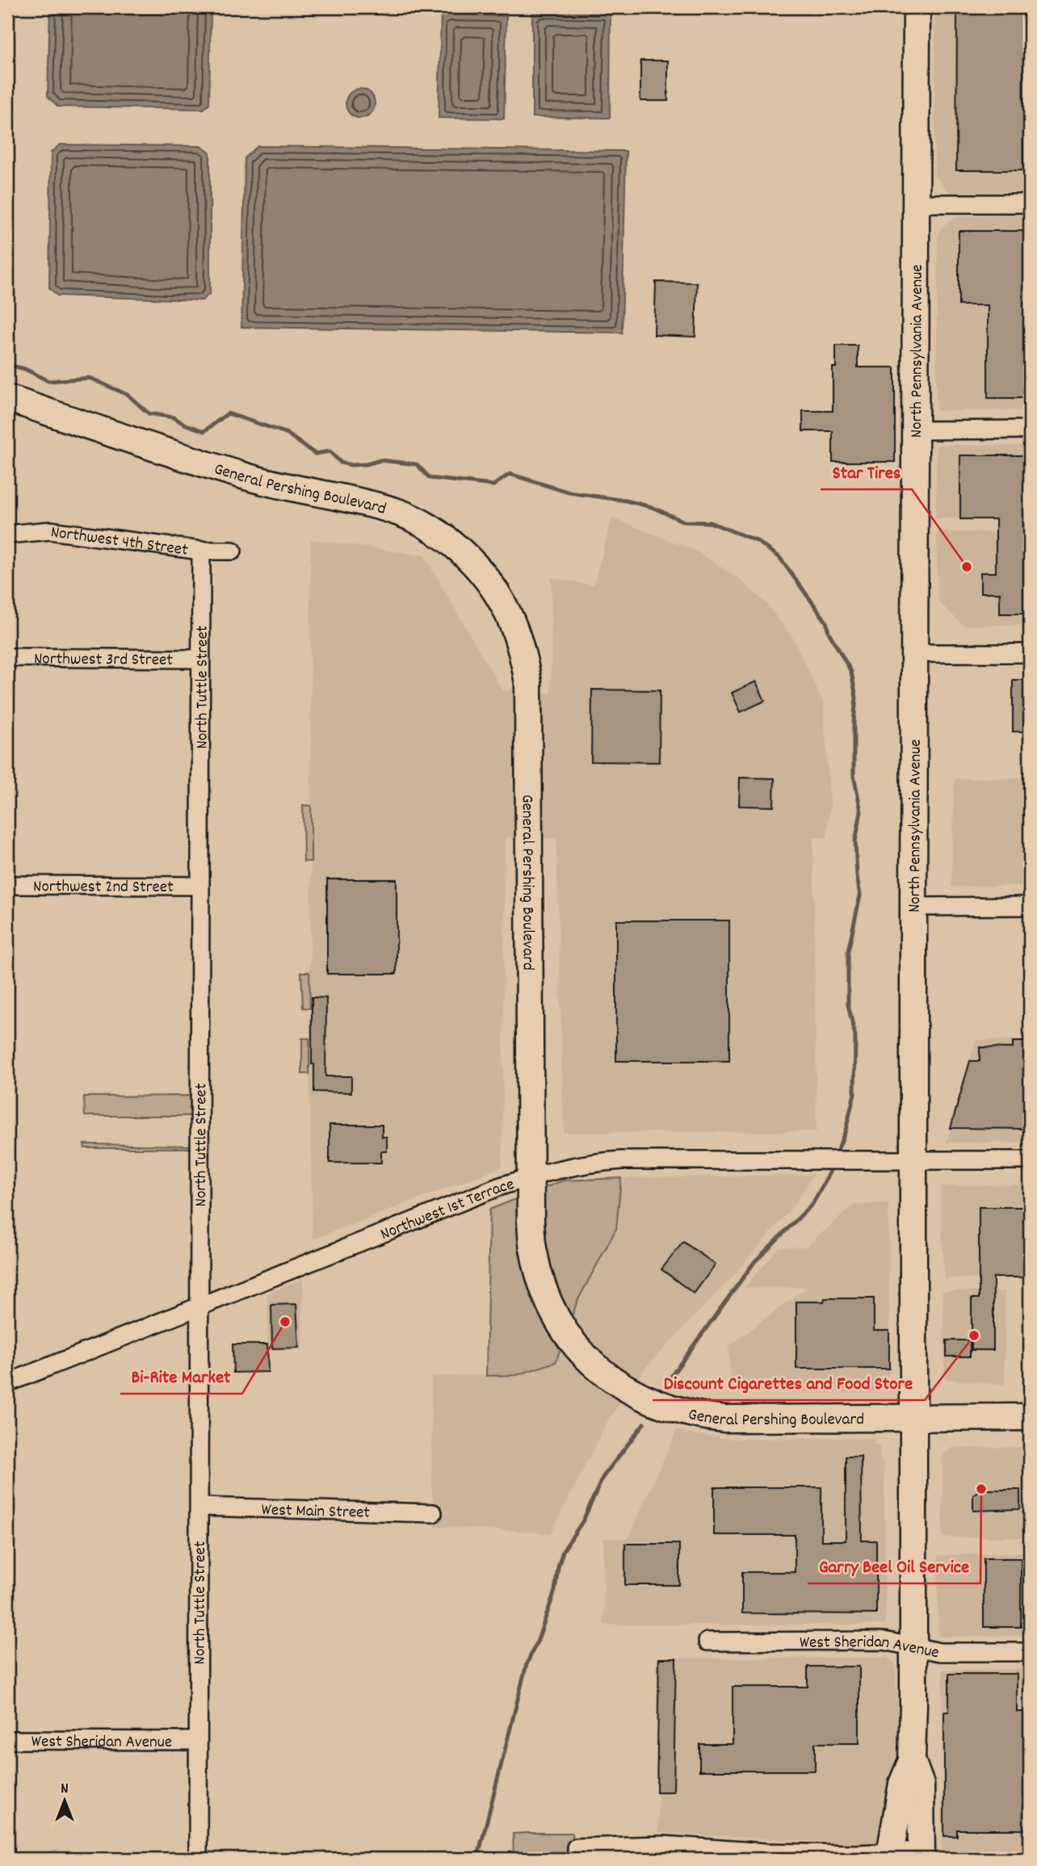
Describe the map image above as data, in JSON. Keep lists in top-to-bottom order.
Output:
{
  "streets": {
    "main road": ["North Pennsylvania Avenue", "General Pershing Boulevard"],
    "street": [
      "Northwest 4th Street",
      "Northwest 3rd Street",
      "North Tuttle Street",
      "Northwest 2nd Street",
      "Northwest 1st Terrace",
      "West Main Street",
      "West Sheridan Avenue"
    ]
  },
  "crossings": [
    ["North Pennsylvania Avenue", "General Pershing Boulevard"],
    ["North Pennsylvania Avenue", "Northwest 1st Terrace"],
    ["North Pennsylvania Avenue", "West Sheridan Avenue"],
    ["General Pershing Boulevard", "Northwest 1st Terrace"],
    ["Northwest 4th Street", "North Tuttle Street"],
    ["Northwest 3rd Street", "North Tuttle Street"],
    ["North Tuttle Street", "Northwest 2nd Street"],
    ["North Tuttle Street", "Northwest 1st Terrace"],
    ["North Tuttle Street", "West Main Street"],
    ["North Tuttle Street", "West Sheridan Avenue"]
  ],
  "places": [
    "Star Tires",
    "Bi-Rite Market",
    "Discount Cigarettes and Food Store",
    "Garry Beel Oil Service"
  ],
  "north": "top"
}
